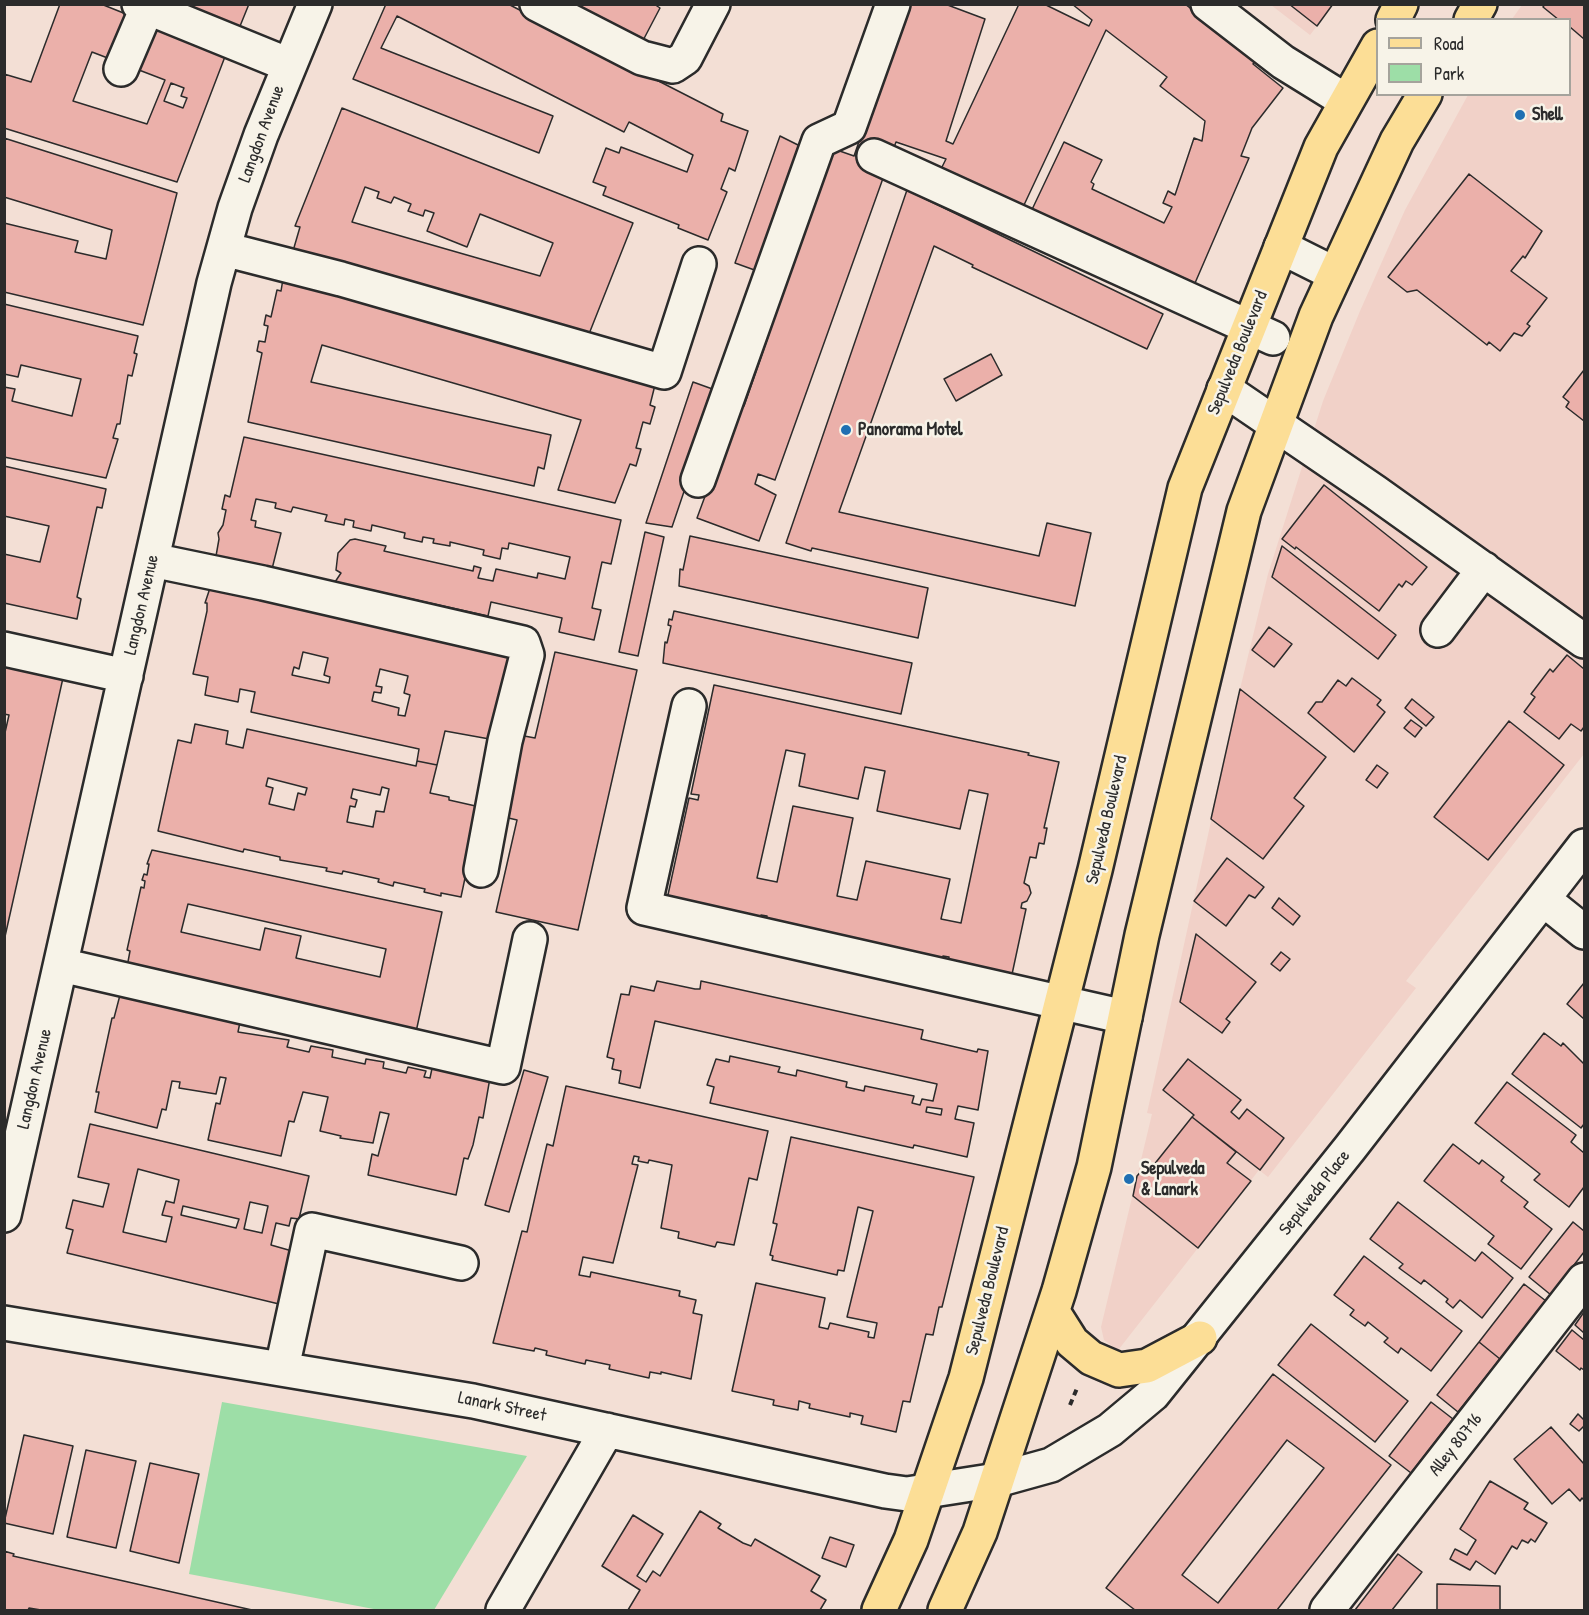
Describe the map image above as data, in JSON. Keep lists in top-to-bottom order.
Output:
{
  "streets": {
    "main road": ["Sepulveda Boulevard"],
    "street": [
      "Langdon Avenue",
      "Sepulveda Place",
      "Lanark Street",
      "Alley 80716"
    ]
  },
  "crossings": [
    ["Sepulveda Boulevard", "Lanark Street"],
    ["Sepulveda Place", "Lanark Street"]
  ],
  "places": ["Shell", "Panorama Motel", "Sepulveda & Lanark"],
  "legend": ["Road", "Park"]
}
